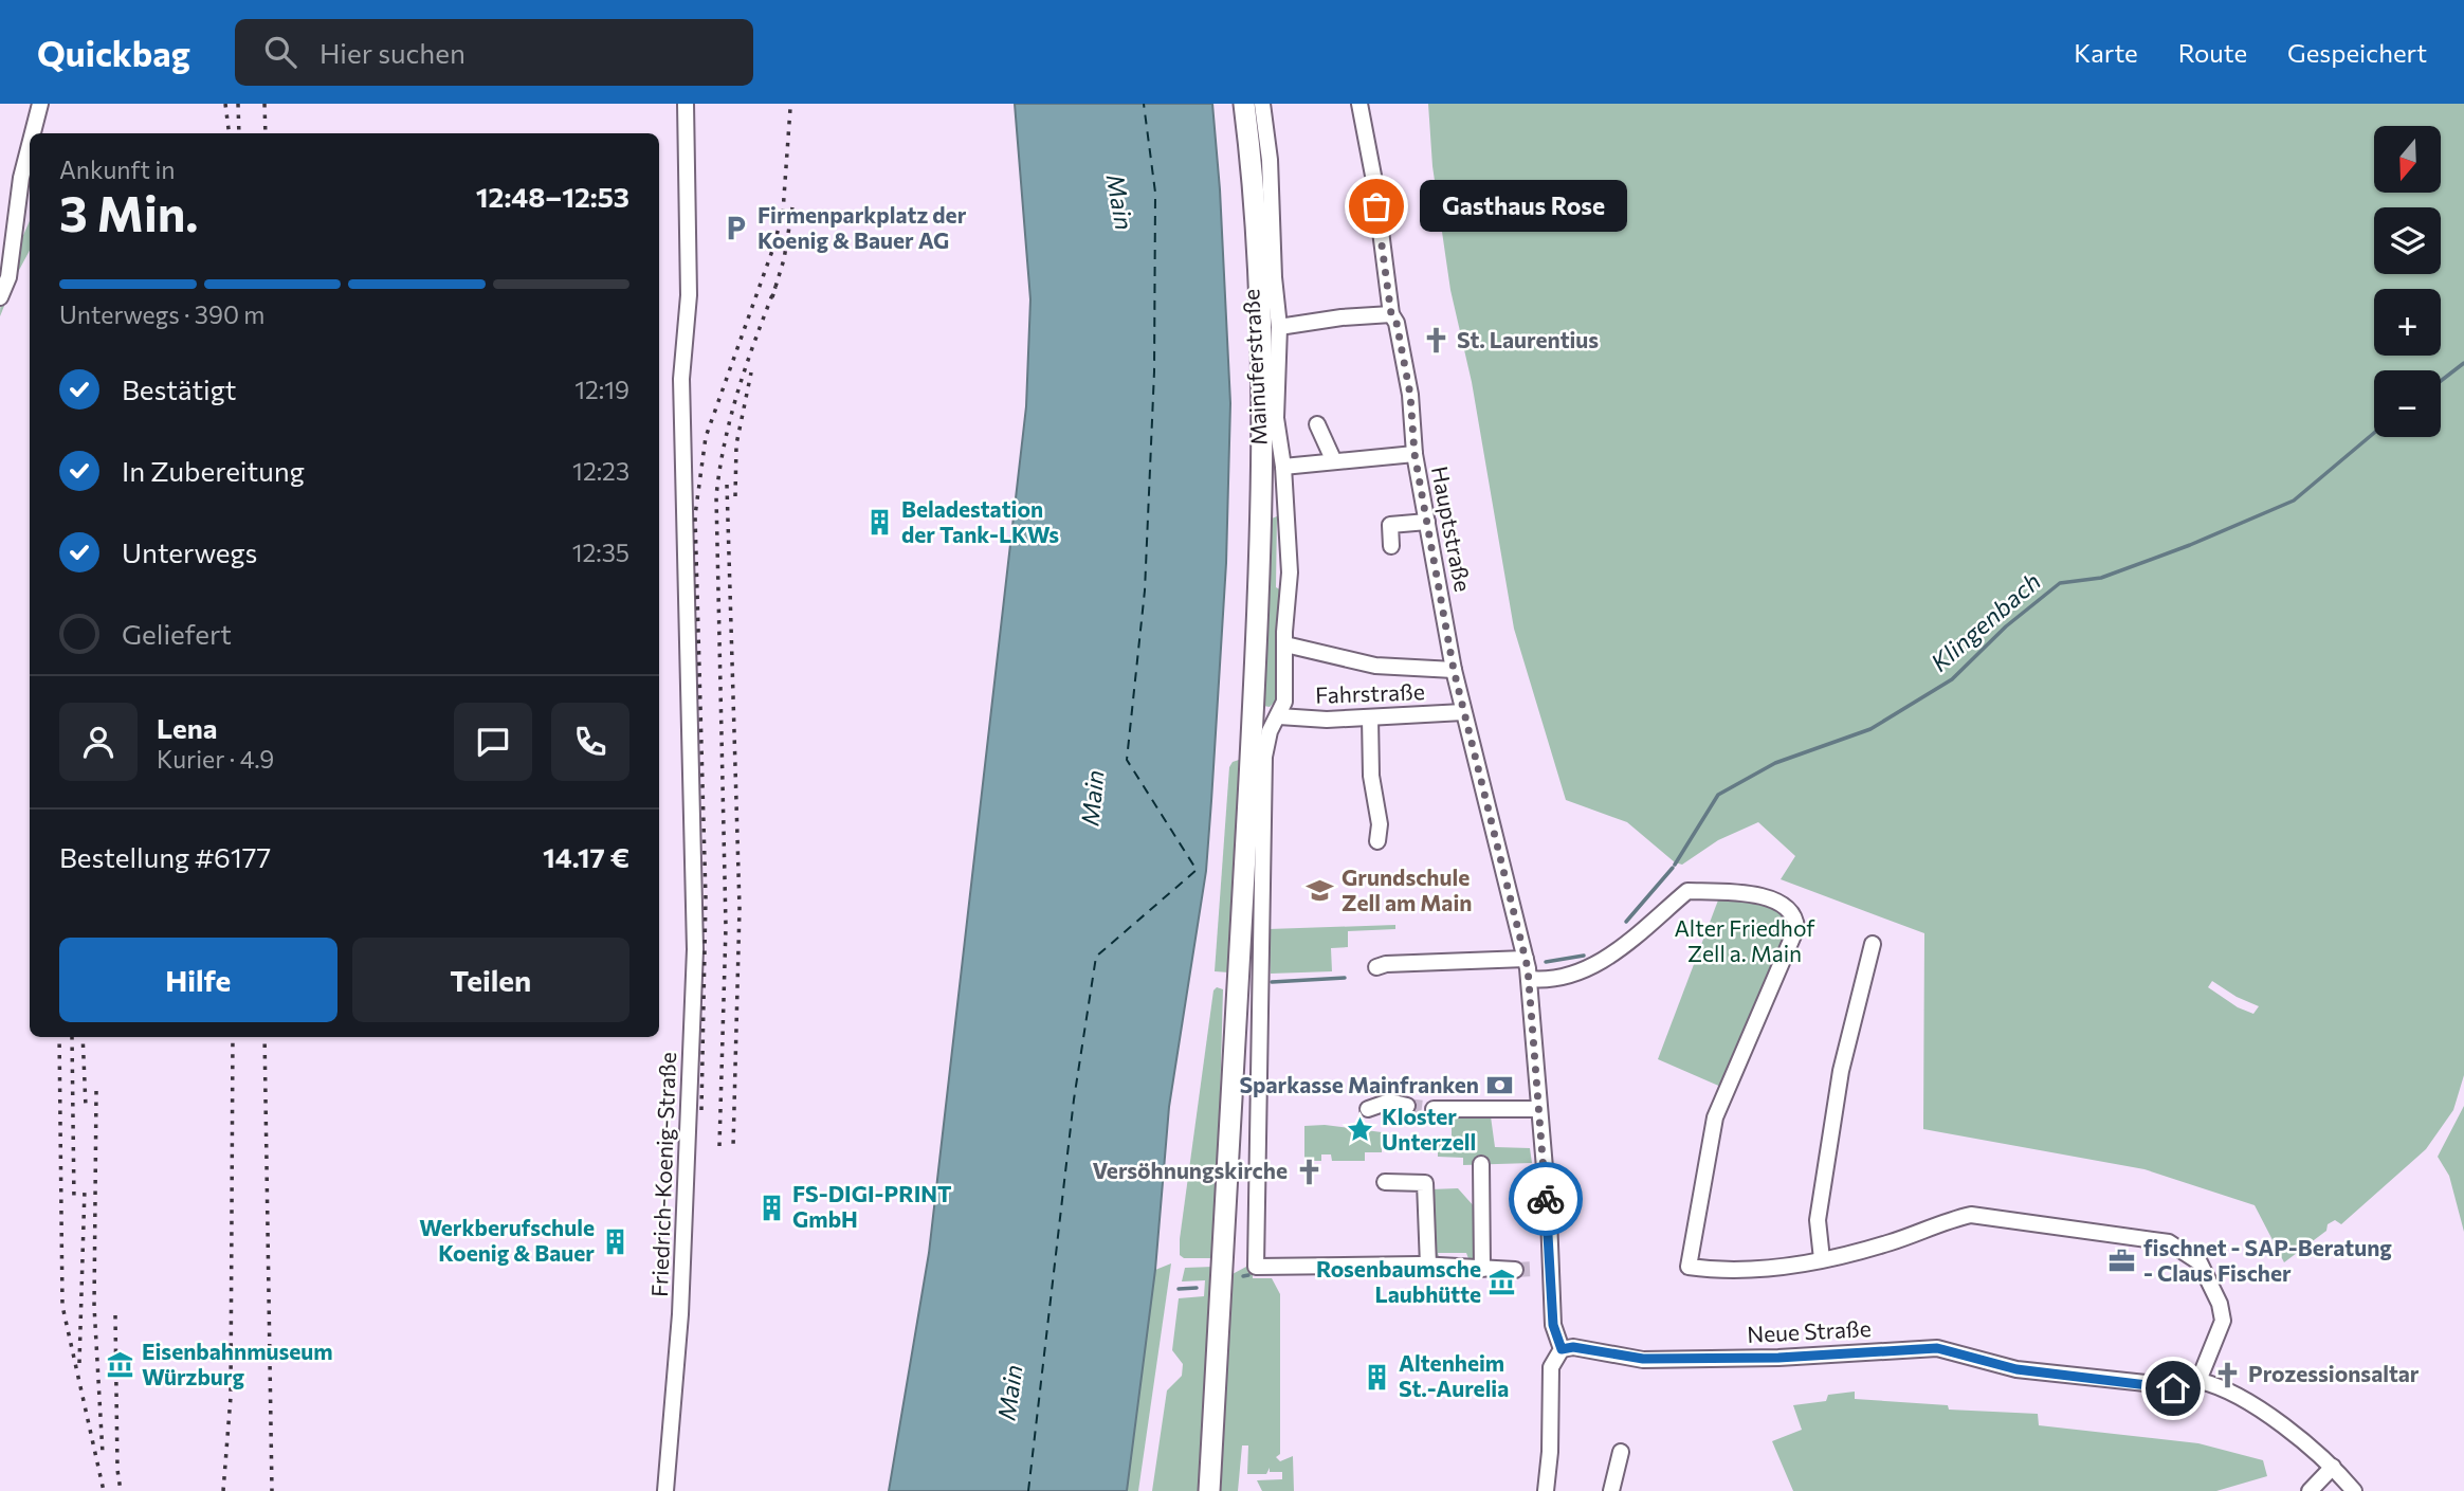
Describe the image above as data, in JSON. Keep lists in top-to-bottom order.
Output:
{
  "streets": {
    "street": [
      "Mainuferstraße",
      "Hauptstraße",
      "Fahrstraße",
      "Friedrich-Koenig-Straße",
      "Neue Straße"
    ]
  },
  "crossings": [
    ["Mainuferstraße", "Fahrstraße"],
    ["Hauptstraße", "Fahrstraße"],
    ["Hauptstraße", "Neue Straße"]
  ],
  "water": ["Main", "Klingenbach"],
  "parks": ["Alter Friedhof Zell a. Main"],
  "places": {
    "other": ["Gasthaus Rose"],
    "parking": ["Firmenparkplatz der Koenig & Bauer AG"],
    "church": ["St. Laurentius", "Versöhnungskirche", "Prozessionsaltar"],
    "building": [
      "Beladestation der Tank-LKWs",
      "FS-DIGI-PRINT GmbH",
      "Werkberufschule Koenig & Bauer",
      "Altenheim St.-Aurelia"
    ],
    "school or university": ["Grundschule Zell am Main"],
    "bank": ["Sparkasse Mainfranken"],
    "place": ["Kloster Unterzell"],
    "office": ["fischnet - SAP-Beratung - Claus Fischer"],
    "museum": ["Rosenbaumsche Laubhütte", "Eisenbahnmuseum Würzburg"]
  },
  "north": "bottom",
  "page": {
    "header": "Quickbag",
    "search": "Hier suchen",
    "nav": ["Karte", "Route", "Gespeichert"],
    "map_buttons": ["+", "−"],
    "heading": ["3 Min.", "Ankunft in", "12:48–12:53"],
    "panel": [
      "Lena",
      "Kurier · 4.9",
      "Bestellung #6177",
      "14.17 €"
    ],
    "bubble": "Gasthaus Rose",
    "bar": "Unterwegs · 390 m",
    "list": [
      ["Bestätigt", "12:19"],
      ["In Zubereitung", "12:23"],
      ["Unterwegs", "12:35"],
      "Geliefert"
    ],
    "buttons": ["Hilfe", "Teilen"]
  }
}
